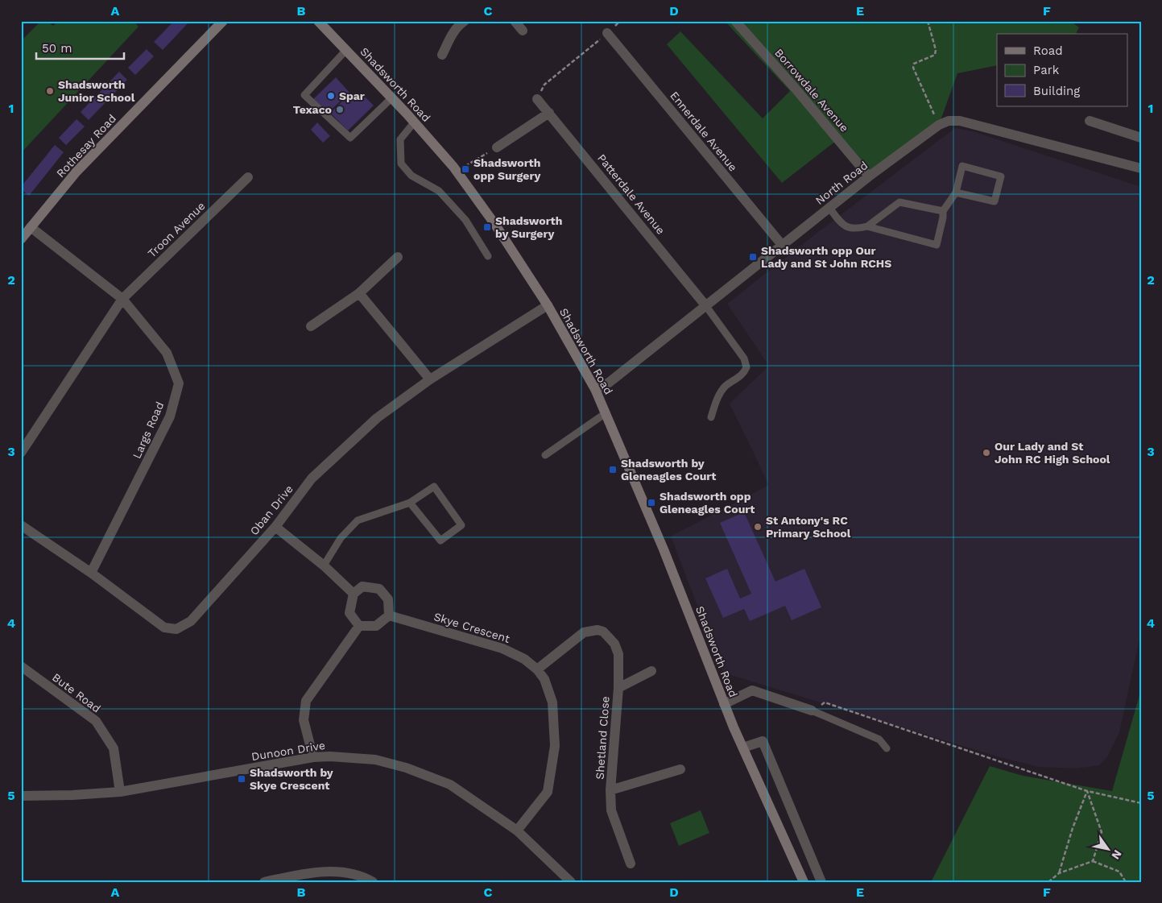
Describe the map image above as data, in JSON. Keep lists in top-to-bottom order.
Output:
{
  "streets": {
    "main road": ["Shadsworth Road", "Rothesay Road"],
    "street": [
      "Borrowdale Avenue",
      "Ennerdale Avenue",
      "North Road",
      "Patterdale Avenue",
      "Troon Avenue",
      "Largs Road",
      "Oban Drive",
      "Skye Crescent",
      "Bute Road",
      "Shetland Close",
      "Dunoon Drive"
    ]
  },
  "crossings": [
    ["Shadsworth Road", "North Road"],
    ["Shadsworth Road", "Oban Drive"],
    ["Borrowdale Avenue", "North Road"],
    ["Ennerdale Avenue", "North Road"],
    ["Rothesay Road", "Largs Road"],
    ["North Road", "Patterdale Avenue"],
    ["Troon Avenue", "Largs Road"],
    ["Largs Road", "Oban Drive"],
    ["Skye Crescent", "Shetland Close"],
    ["Skye Crescent", "Dunoon Drive"],
    ["Bute Road", "Dunoon Drive"]
  ],
  "places": {
    "other": [
      "Shadsworth Junior School",
      "Spar",
      "Texaco",
      "Our Lady and St John RC High School",
      "St Antony's RC Primary School"
    ],
    "transit": [
      "Shadsworth opp Surgery",
      "Shadsworth by Surgery",
      "Shadsworth opp Our Lady and St John RCHS",
      "Shadsworth by Gleneagles Court",
      "Shadsworth opp Gleneagles Court",
      "Shadsworth by Skye Crescent"
    ]
  },
  "legend": ["Road", "Park", "Building"],
  "scale_bar": "50 m",
  "north": "bottom right",
  "grid": {
    "columns": [
      "A",
      "B",
      "C",
      "D",
      "E",
      "F"
    ],
    "rows": [
      "1",
      "2",
      "3",
      "4",
      "5"
    ]
  }
}
